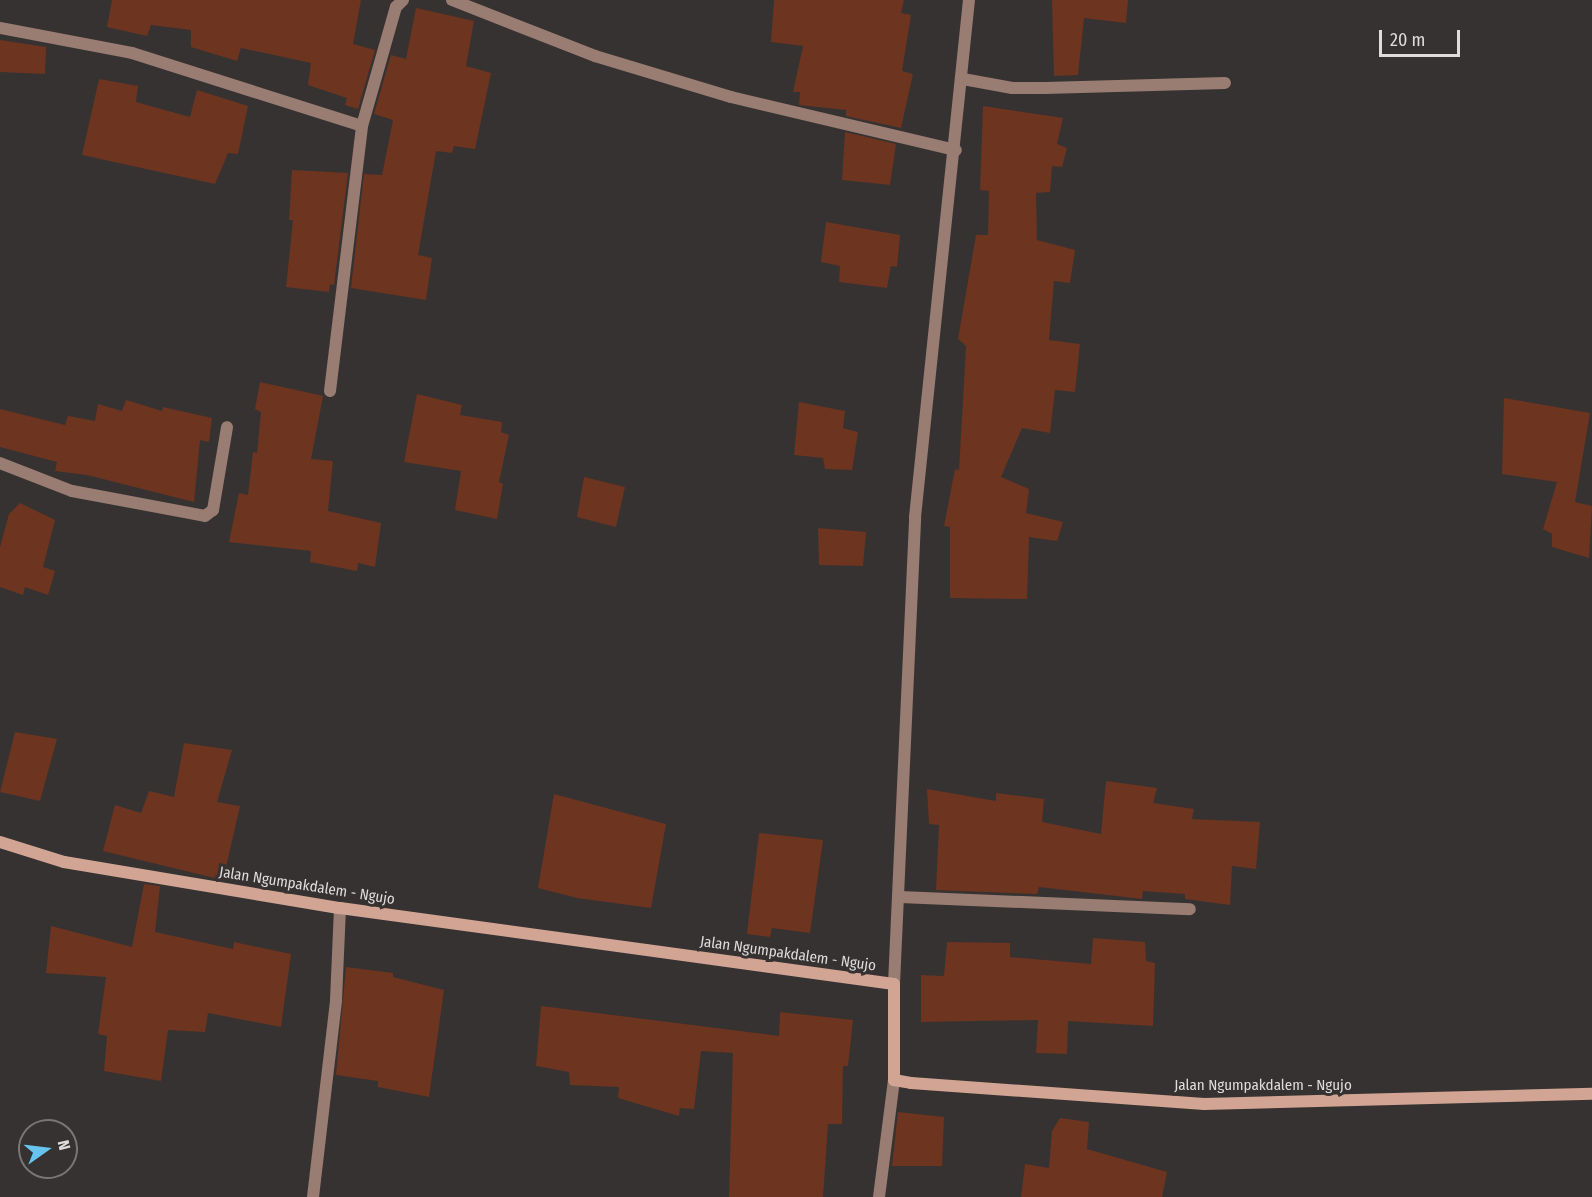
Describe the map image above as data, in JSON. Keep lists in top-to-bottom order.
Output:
{
  "streets": {
    "street": ["Jalan Ngumpakdalem - Ngujo"]
  },
  "scale_bar": "20 m",
  "north": "right"
}
